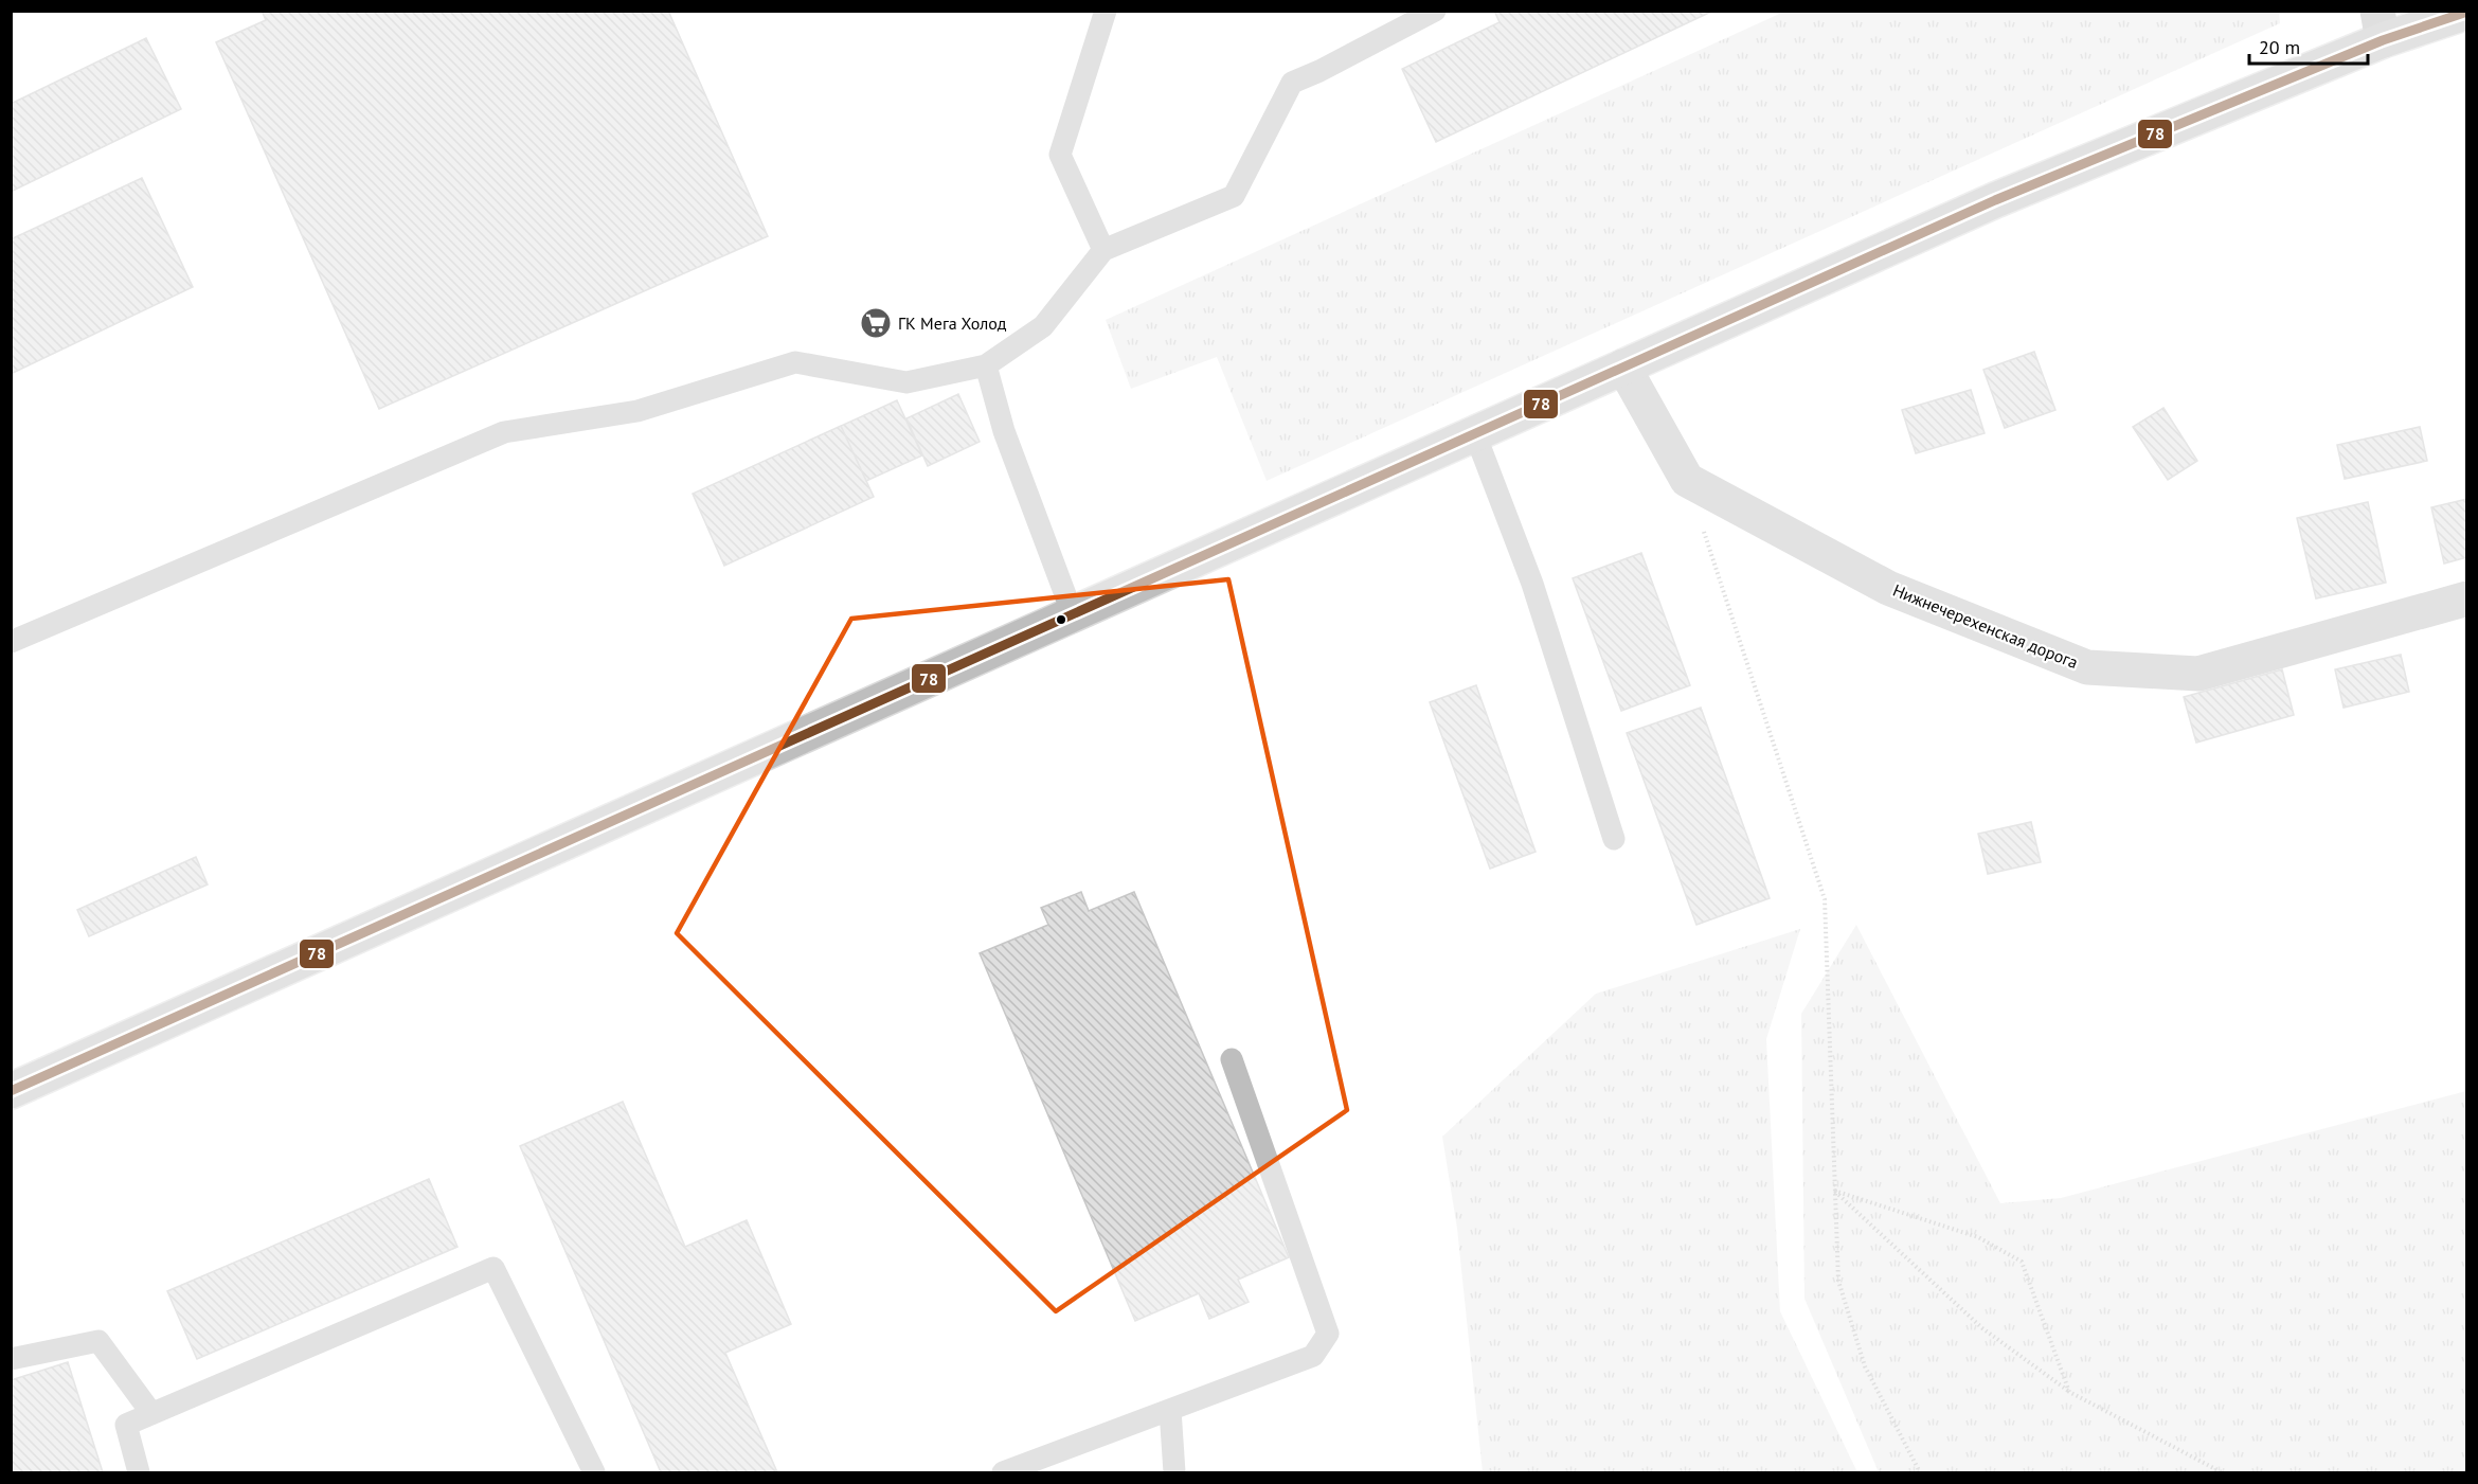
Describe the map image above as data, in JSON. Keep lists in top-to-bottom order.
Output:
{
  "streets": {
    "main road": ["Нижнечерехенская дорога"]
  },
  "places": {
    "supermarket": ["ГК Мега Холод"]
  },
  "lines": ["transit line 78"],
  "scale_bar": "20 m"
}
